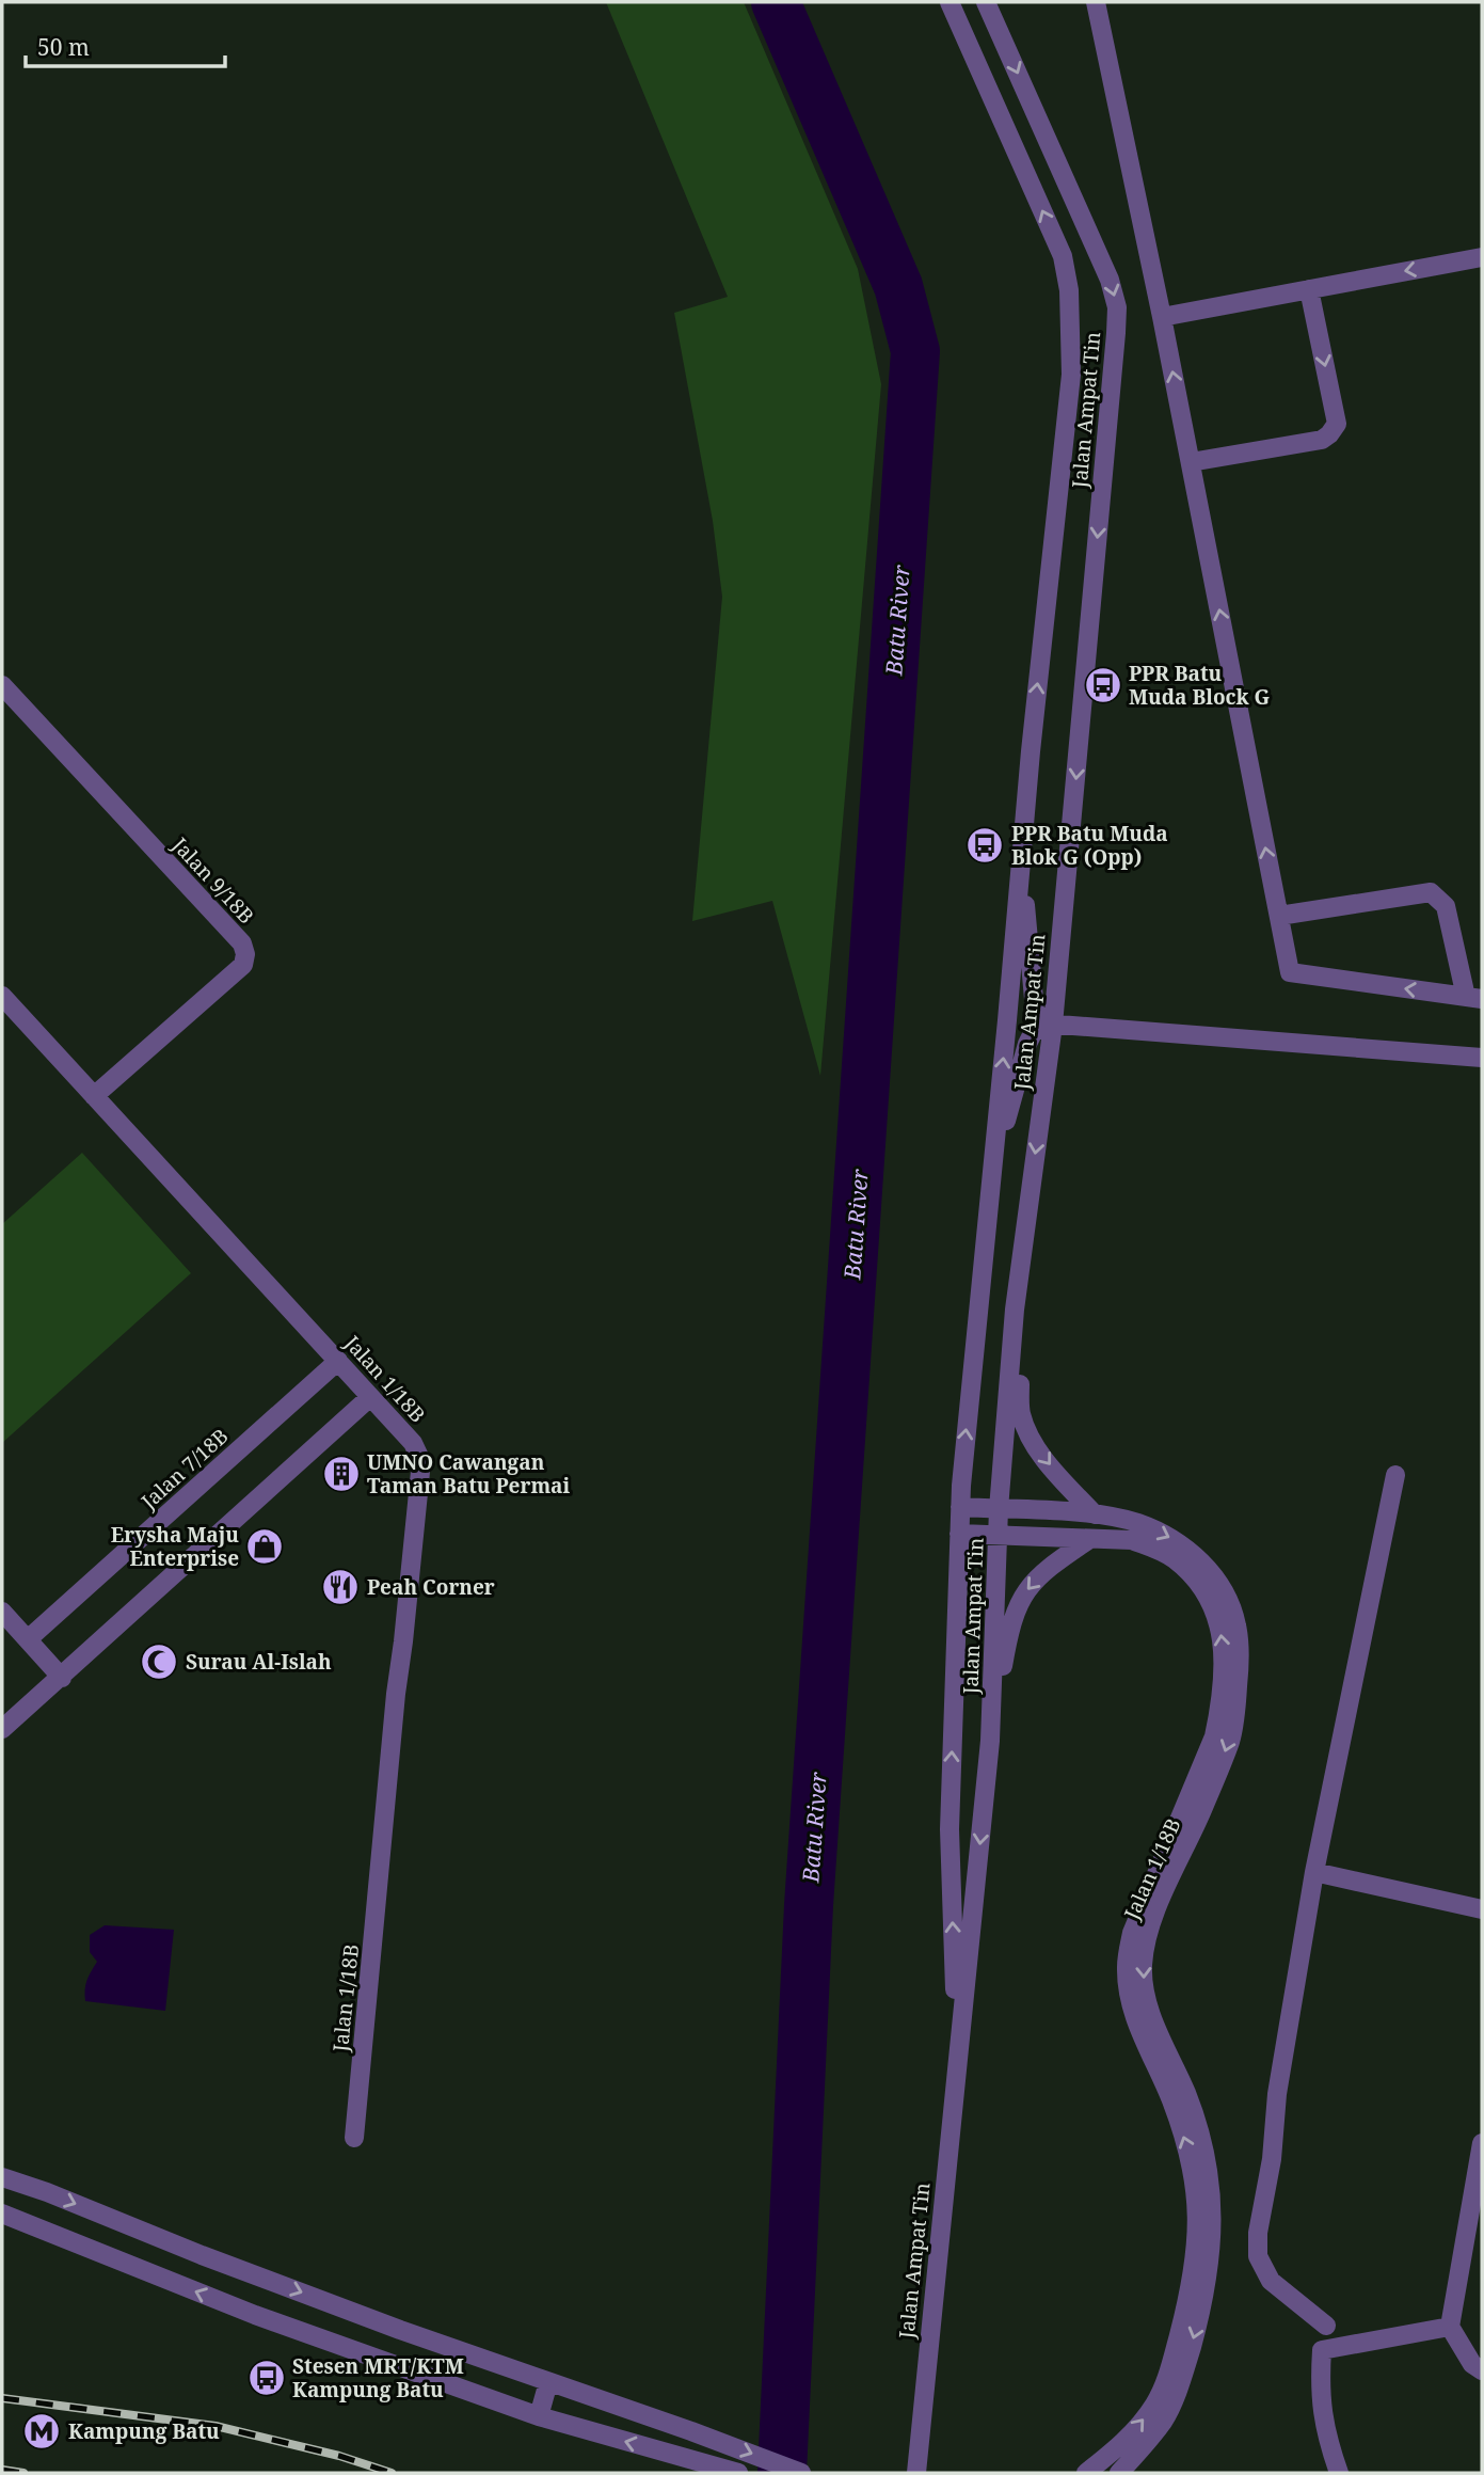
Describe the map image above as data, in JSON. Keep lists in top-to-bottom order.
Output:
{
  "streets": {
    "street": [
      "Jalan Ampat Tin",
      "Jalan 9/18B",
      "Jalan 1/18B",
      "Jalan 7/18B"
    ]
  },
  "crossings": [
    ["Jalan Ampat Tin", "Jalan 1/18B"],
    ["Jalan 9/18B", "Jalan 1/18B"],
    ["Jalan 1/18B", "Jalan 7/18B"]
  ],
  "water": ["Batu River"],
  "places": {
    "bus stop": ["PPR Batu Muda Block G", "PPR Batu Muda Blok G (Opp)", "Stesen MRT/KTM Kampung Batu"],
    "building": ["UMNO Cawangan Taman Batu Permai"],
    "shop": ["Erysha Maju Enterprise"],
    "restaurant": ["Peah Corner"],
    "mosque": ["Surau Al-Islah"],
    "metro station": ["Kampung Batu"]
  },
  "scale_bar": "50 m"
}
